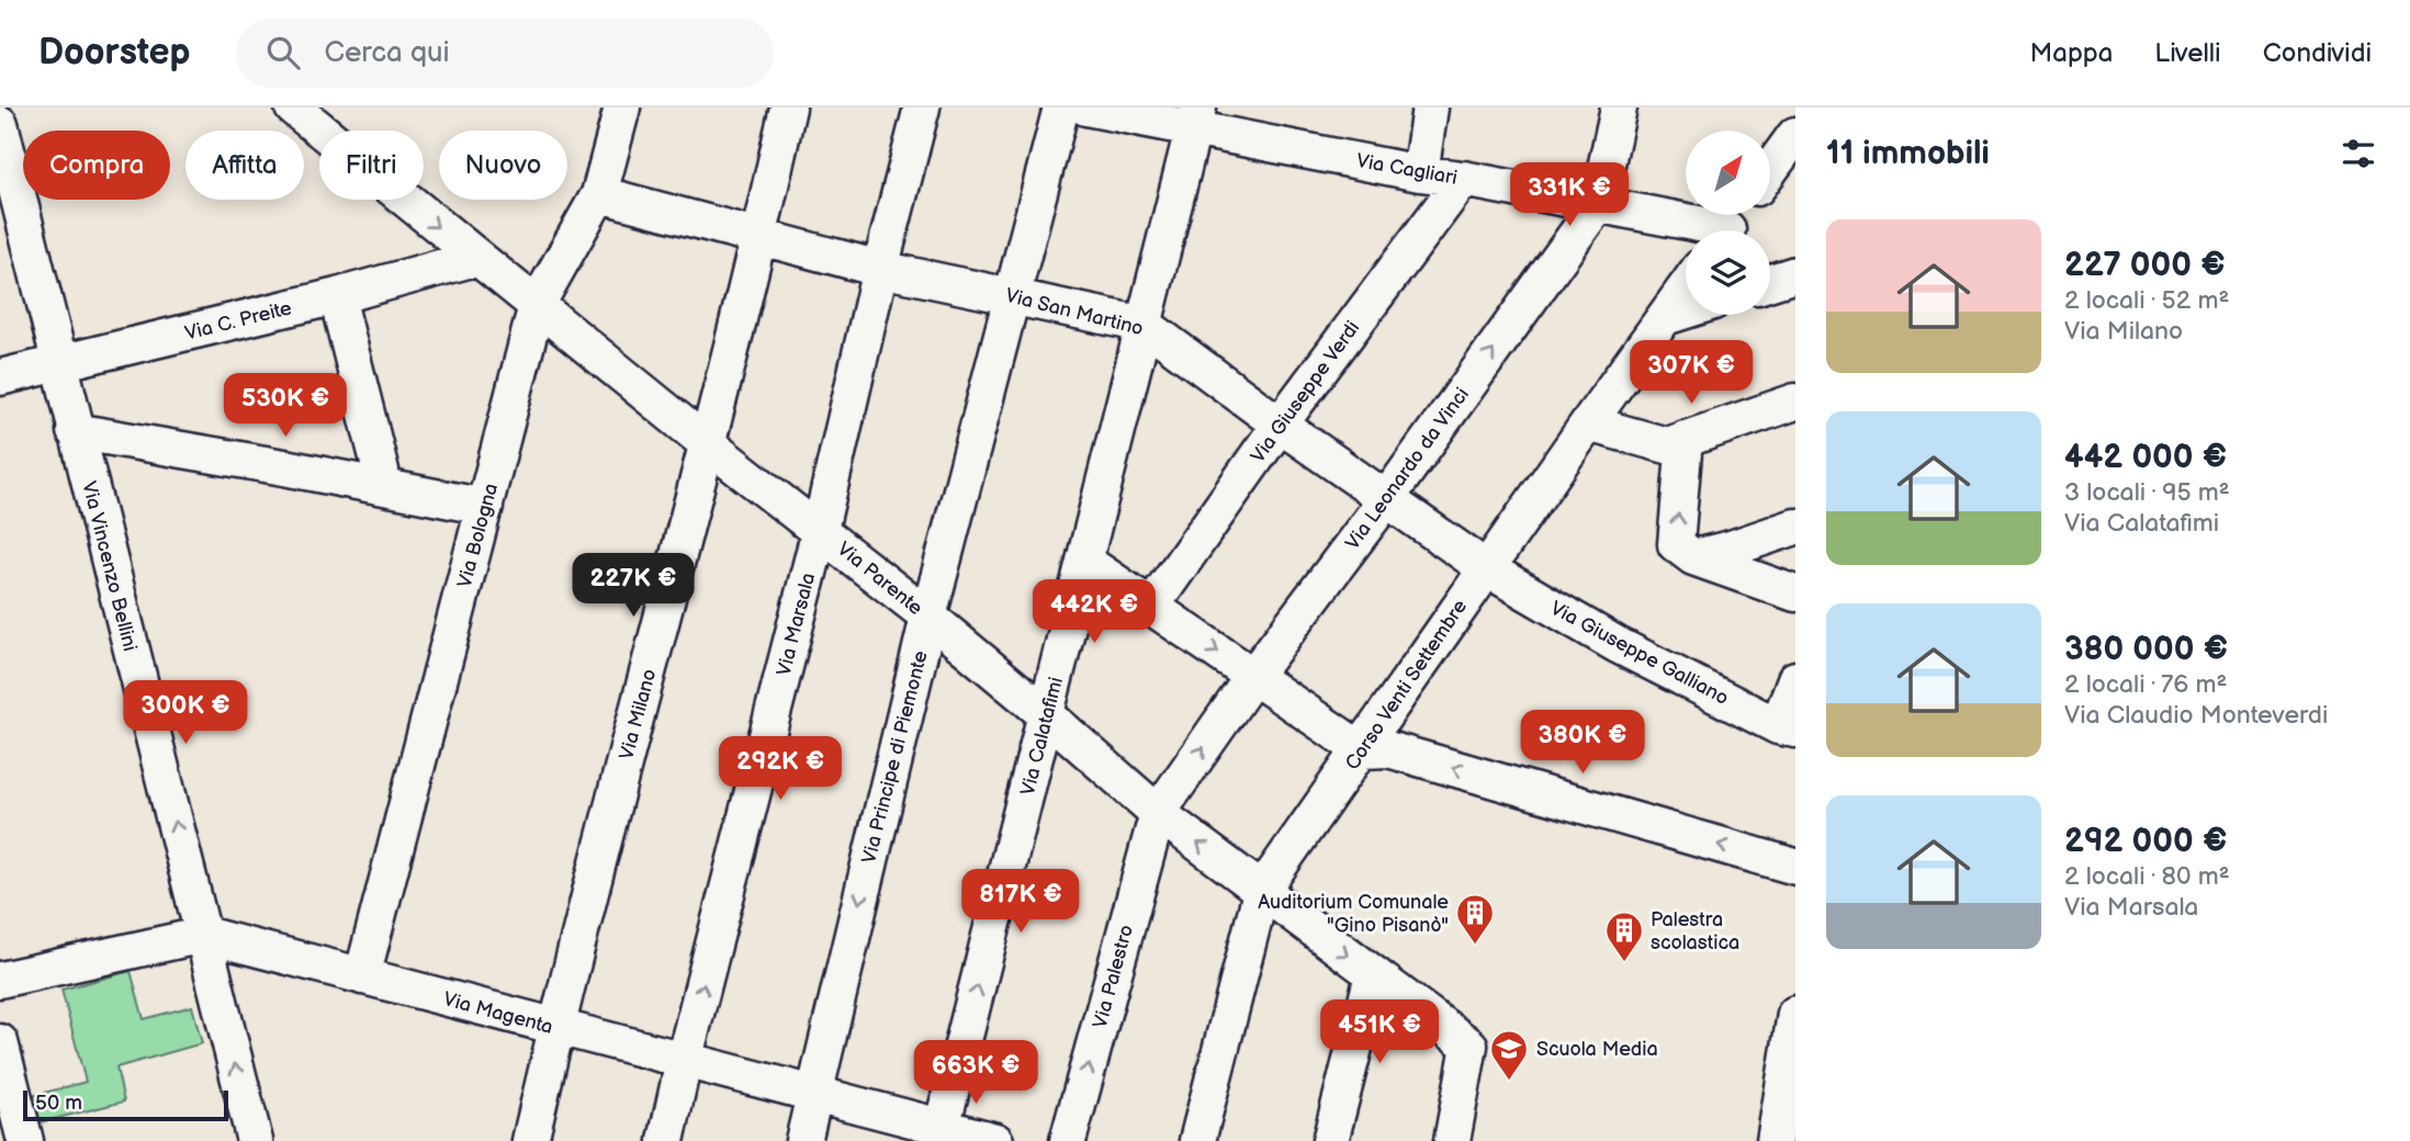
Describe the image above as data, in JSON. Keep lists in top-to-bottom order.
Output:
{
  "streets": {
    "street": [
      "Via Cagliari",
      "Via San Martino",
      "Via C. Preite",
      "Via Giuseppe Verdi",
      "Via Leonardo da Vinci",
      "Via Bologna",
      "Via Vincenzo Bellini",
      "Via Parente",
      "Via Marsala",
      "Via Giuseppe Galliano",
      "Corso Venti Settembre",
      "Via Milano",
      "Via Calatafimi",
      "Via Principe di Piemonte",
      "Via Palestro",
      "Via Magenta"
    ]
  },
  "crossings": [
    ["Via Cagliari", "Via Giuseppe Verdi"],
    ["Via Cagliari", "Via Leonardo da Vinci"],
    ["Via Cagliari", "Via Calatafimi"],
    ["Via San Martino", "Via Giuseppe Verdi"],
    ["Via San Martino", "Via Leonardo da Vinci"],
    ["Via San Martino", "Via Bologna"],
    ["Via San Martino", "Via Marsala"],
    ["Via San Martino", "Via Giuseppe Galliano"],
    ["Via San Martino", "Corso Venti Settembre"],
    ["Via San Martino", "Via Milano"],
    ["Via San Martino", "Via Calatafimi"],
    ["Via San Martino", "Via Principe di Piemonte"],
    ["Via C. Preite", "Via Vincenzo Bellini"],
    ["Via C. Preite", "Via Parente"],
    ["Via Leonardo da Vinci", "Via Parente"],
    ["Via Leonardo da Vinci", "Via Palestro"],
    ["Via Bologna", "Via Parente"],
    ["Via Bologna", "Via Magenta"],
    ["Via Vincenzo Bellini", "Via Magenta"],
    ["Via Parente", "Via Marsala"],
    ["Via Parente", "Corso Venti Settembre"],
    ["Via Parente", "Via Milano"],
    ["Via Parente", "Via Calatafimi"],
    ["Via Parente", "Via Principe di Piemonte"],
    ["Via Parente", "Via Palestro"],
    ["Via Marsala", "Via Magenta"],
    ["Via Giuseppe Galliano", "Corso Venti Settembre"],
    ["Via Milano", "Via Magenta"],
    ["Via Calatafimi", "Via Magenta"],
    ["Via Principe di Piemonte", "Via Magenta"]
  ],
  "one_way": [
    "Via Leonardo da Vinci",
    "Via Vincenzo Bellini",
    "Via Marsala",
    "Via Calatafimi",
    "Via Principe di Piemonte"
  ],
  "places": {
    "building": ["Auditorium Comunale \"Gino Pisanò\"", "Palestra scolastica"],
    "school or university": ["Scuola Media"]
  },
  "scale_bar": "50 m",
  "north": "top right",
  "page": {
    "header": "Doorstep",
    "search": "Cerca qui",
    "nav": ["Mappa", "Livelli", "Condividi"],
    "heading": "11 immobili",
    "chip": [
      "Compra",
      "Affitta",
      "Filtri",
      "Nuovo"
    ],
    "price": [
      "331K €",
      "307K €",
      "530K €",
      "227K €",
      "442K €",
      "300K €",
      "380K €",
      "292K €",
      "817K €",
      "451K €",
      "663K €"
    ],
    "list": [
      {
        "name": "227 000 €",
        "note": "2 locali · 52 m² · Via Milano"
      },
      {
        "name": "442 000 €",
        "note": "3 locali · 95 m² · Via Calatafimi"
      },
      {
        "name": "380 000 €",
        "note": "2 locali · 76 m² · Via Claudio Monteverdi"
      },
      {
        "name": "292 000 €",
        "note": "2 locali · 80 m² · Via Marsala"
      }
    ],
    "scale": "50 m"
  }
}
